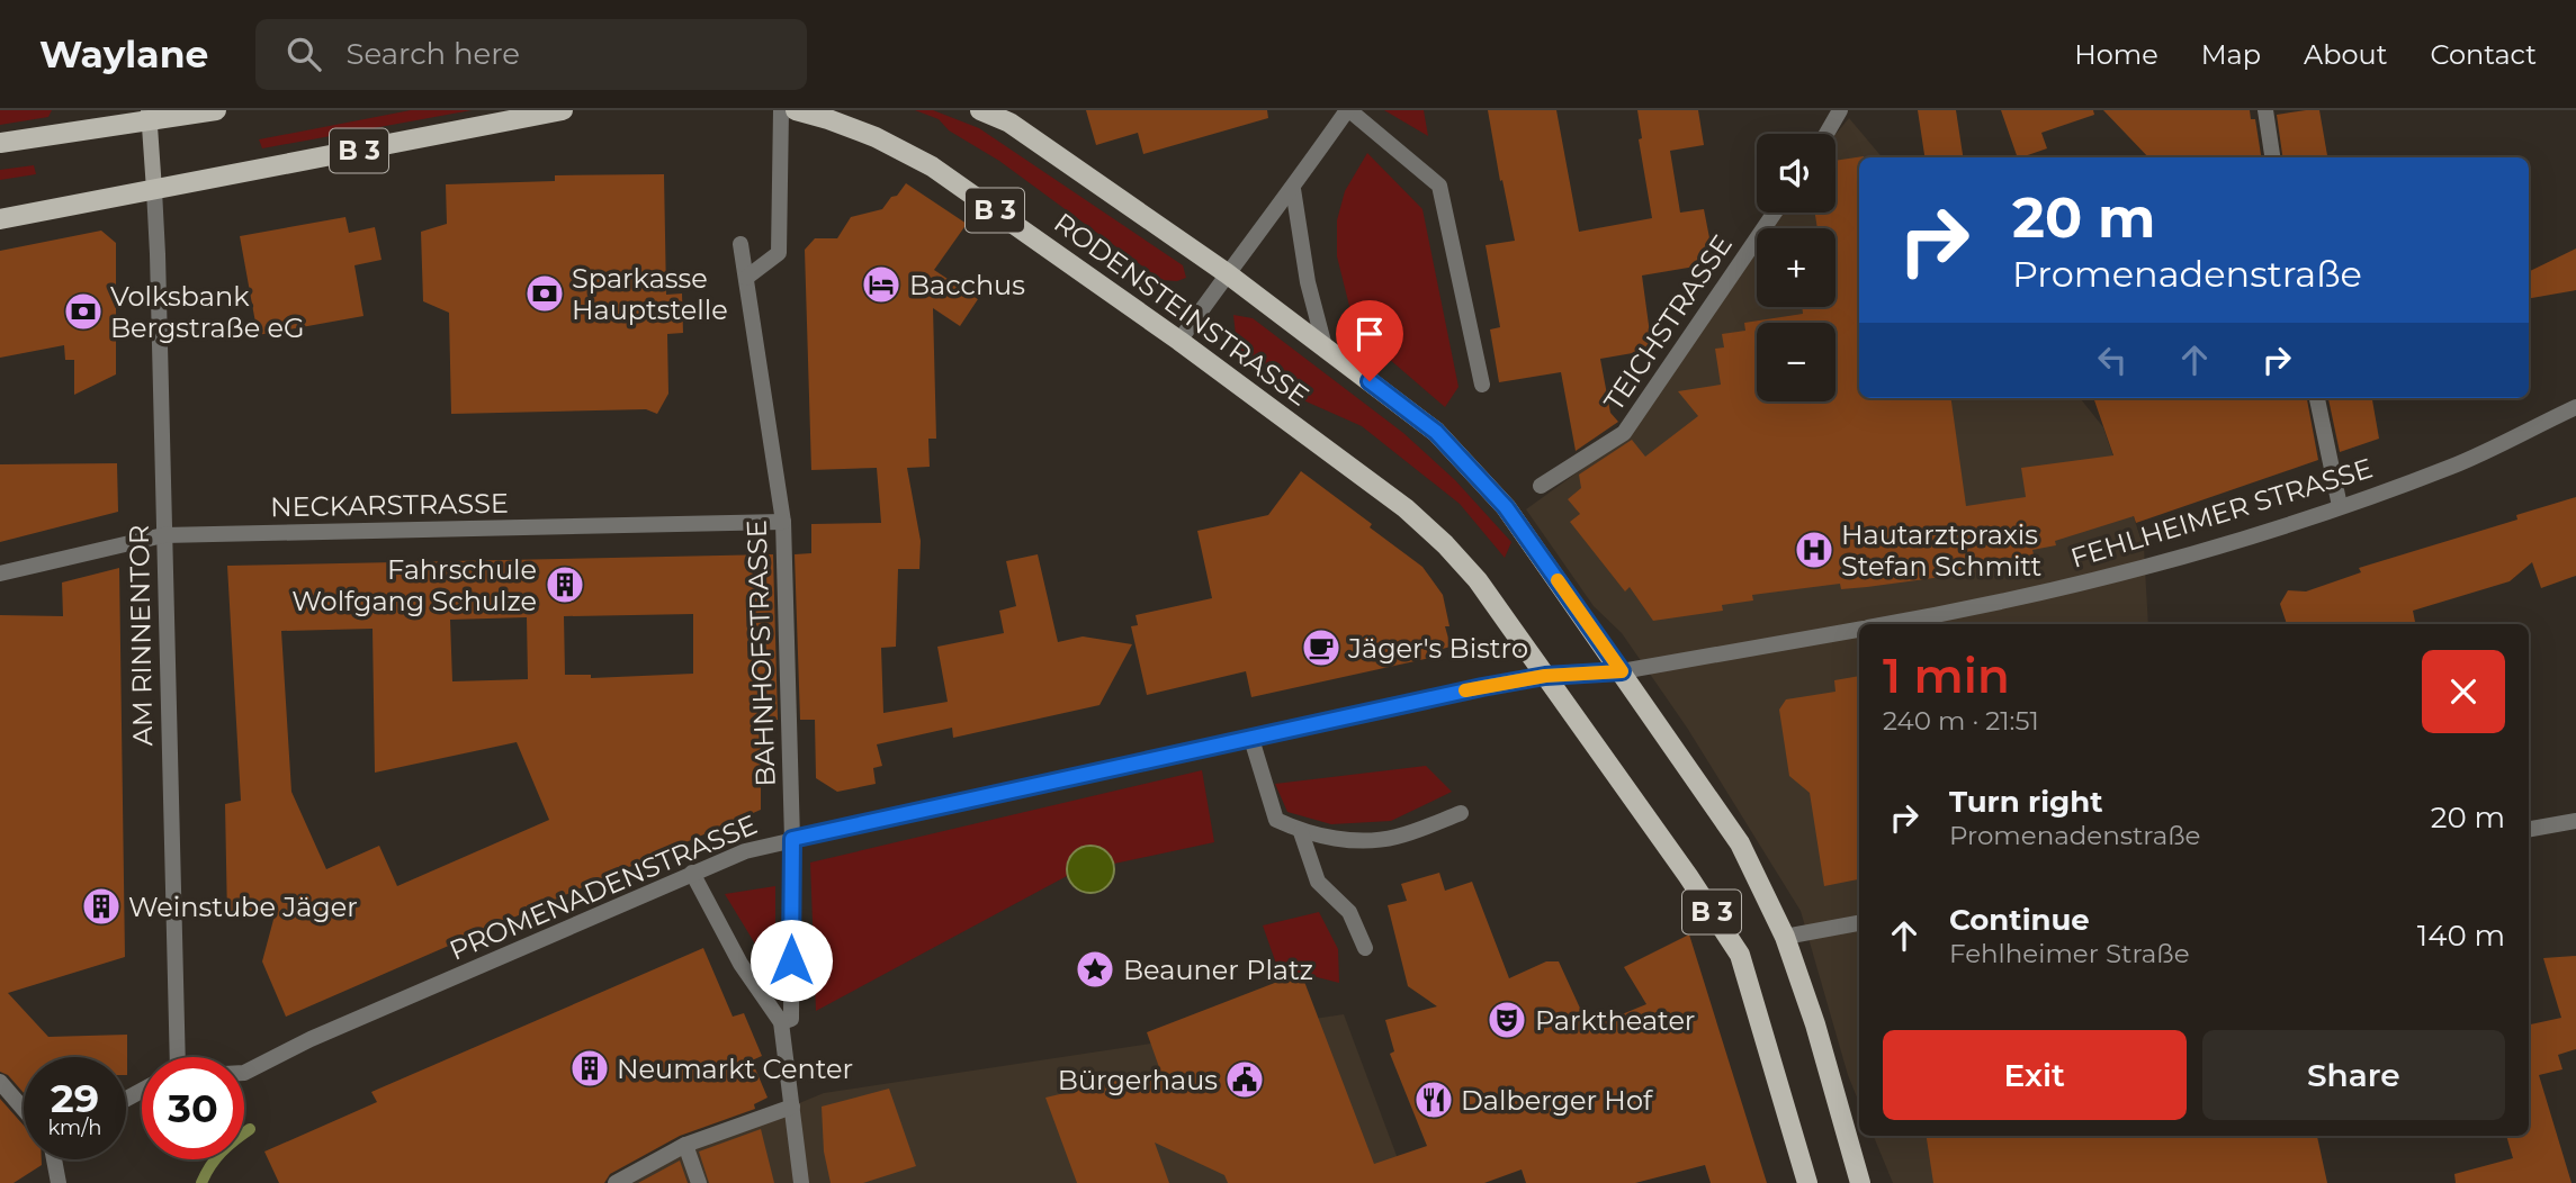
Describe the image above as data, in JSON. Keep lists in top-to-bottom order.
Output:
{
  "streets": {
    "main road": ["B 3", "RODENSTEINSTRASSE"],
    "street": [
      "TEICHSTRASSE",
      "NECKARSTRASSE",
      "FEHLHEIMER STRASSE",
      "AM RINNENTOR",
      "BAHNHOFSTRASSE",
      "PROMENADENSTRASSE"
    ]
  },
  "crossings": [
    ["B 3", "AM RINNENTOR"],
    ["RODENSTEINSTRASSE", "FEHLHEIMER STRASSE"],
    ["RODENSTEINSTRASSE", "PROMENADENSTRASSE"],
    ["NECKARSTRASSE", "AM RINNENTOR"],
    ["NECKARSTRASSE", "BAHNHOFSTRASSE"],
    ["FEHLHEIMER STRASSE", "PROMENADENSTRASSE"],
    ["BAHNHOFSTRASSE", "PROMENADENSTRASSE"]
  ],
  "places": {
    "hotel": ["Bacchus"],
    "bank": ["Sparkasse Hauptstelle", "Volksbank Bergstraße eG"],
    "hospital": ["Hautarztpraxis Stefan Schmitt"],
    "building": ["Fahrschule Wolfgang Schulze", "Weinstube Jäger", "Neumarkt Center"],
    "cafe": ["Jäger's Bistro"],
    "place": ["Beauner Platz"],
    "theatre": ["Parktheater"],
    "public building": ["Bürgerhaus"],
    "restaurant": ["Dalberger Hof"]
  },
  "page": {
    "header": "Waylane",
    "search": "Search here",
    "nav": [
      "Home",
      "Map",
      "About",
      "Contact"
    ],
    "map_buttons": ["+", "−"],
    "turn": ["20 m", "Promenadenstraße"],
    "heading": ["1 min", "240 m · 21:51"],
    "list": [
      {
        "name": "Turn right",
        "note": "Promenadenstraße",
        "value": "20 m"
      },
      {
        "name": "Continue",
        "note": "Fehlheimer Straße",
        "value": "140 m"
      }
    ],
    "buttons": ["Exit", "Share"],
    "speed": "29 km/h",
    "limit": "30"
  }
}
